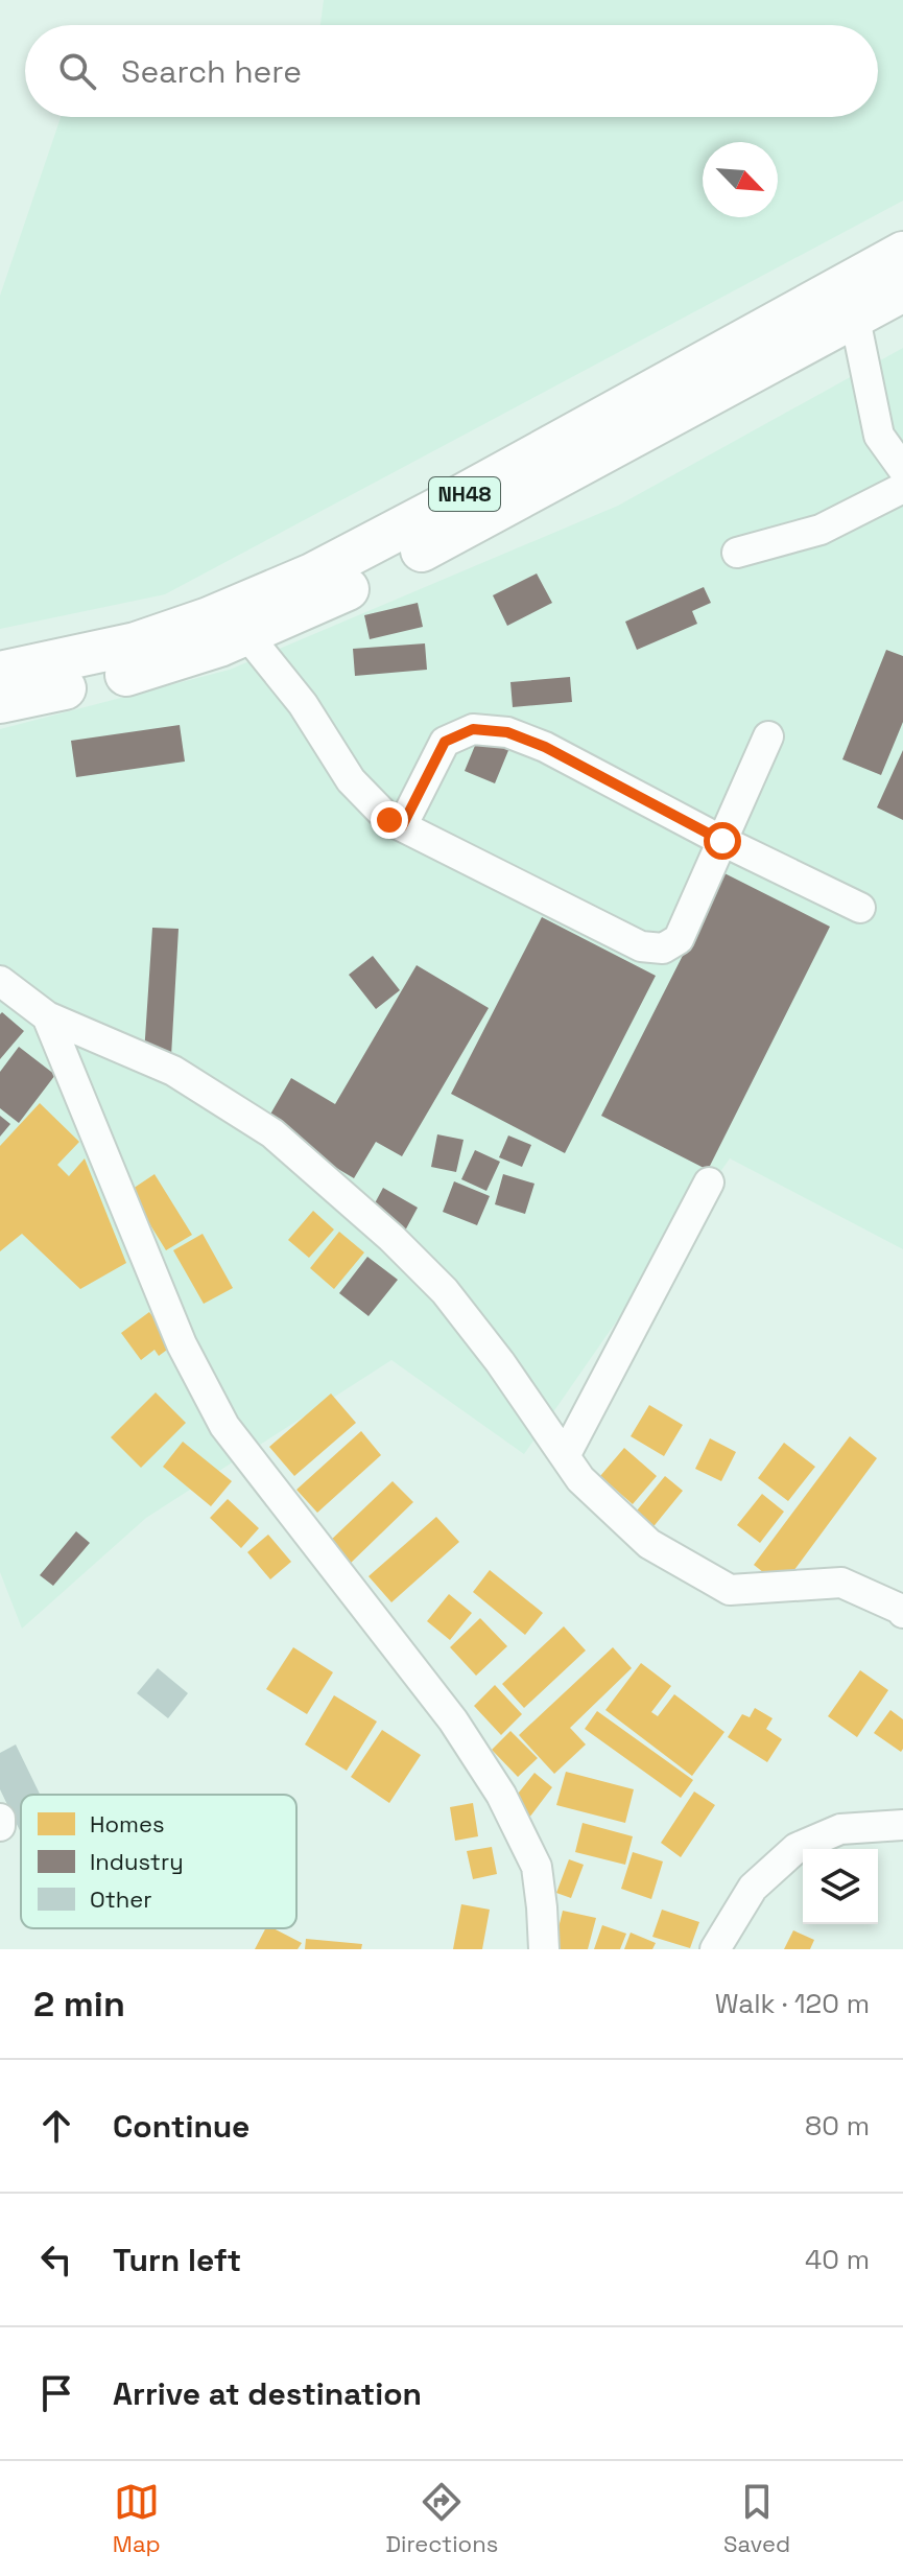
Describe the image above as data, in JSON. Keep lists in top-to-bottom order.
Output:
{
  "streets": {
    "highway": ["NH48"]
  },
  "legend": ["Homes", "Industry", "Other"],
  "north": "bottom right",
  "page": {
    "search": "Search here",
    "heading": ["2 min", "Walk · 120 m"],
    "list": [
      ["Continue", "80 m"],
      ["Turn left", "40 m"],
      "Arrive at destination"
    ],
    "nav": ["Map", "Directions", "Saved"]
  }
}
